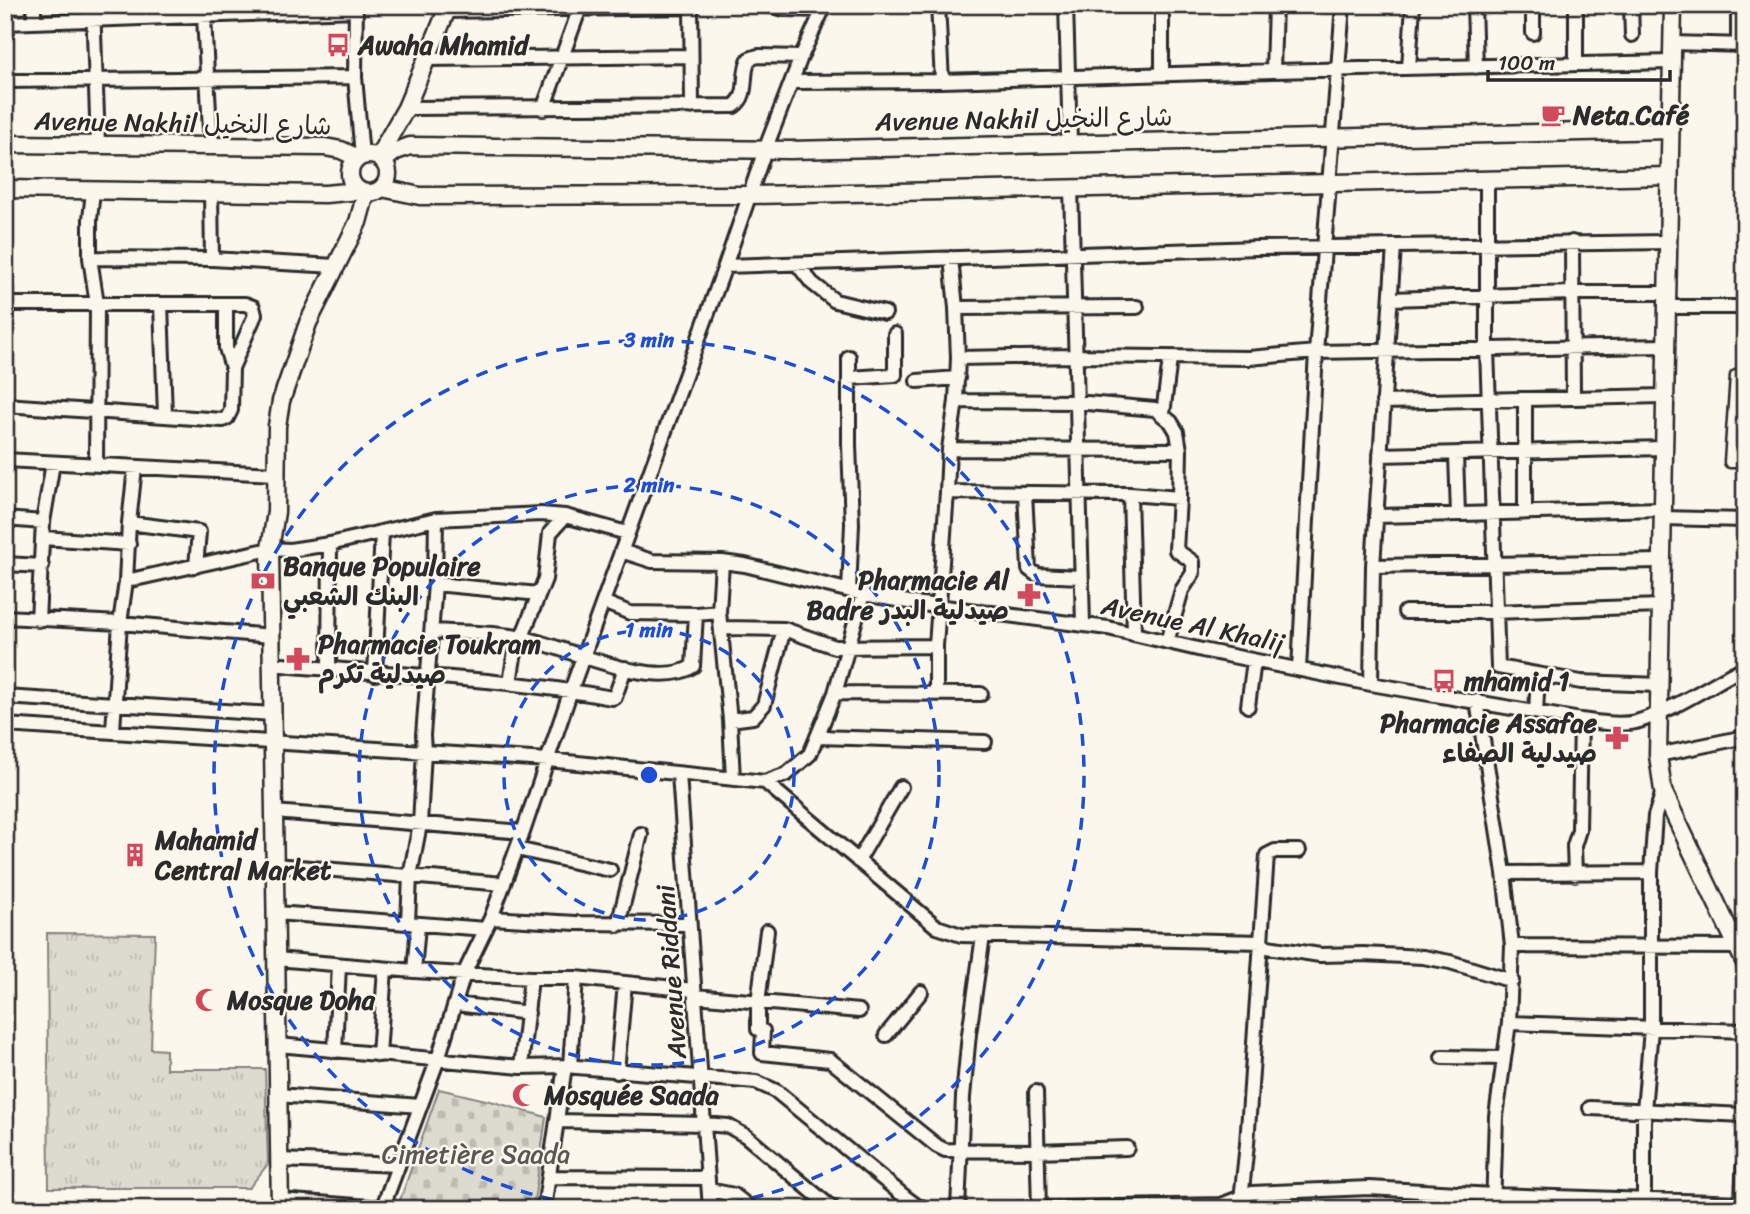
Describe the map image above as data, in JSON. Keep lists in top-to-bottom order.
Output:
{
  "streets": {
    "street": ["Avenue Nakhil شارع النخيل", "Avenue Al Khalij", "Avenue Riddani"]
  },
  "parks": ["Cimetière Saada"],
  "places": {
    "bus stop": ["Awaha Mhamid", "mhamid 1"],
    "cafe": ["Neta Café"],
    "bank": ["Banque Populaire البنك الشعبي"],
    "pharmacy": ["Pharmacie Al Badre صيدلية البدر", "Pharmacie Toukram صيدلية تكرم", "Pharmacie Assafae صيدلية الصفاء"],
    "building": ["Mahamid Central Market"],
    "mosque": ["Mosque Doha", "Mosquée Saada"]
  },
  "scale_bar": "100 m",
  "rings": ["3 min", "2 min", "1 min"]
}
